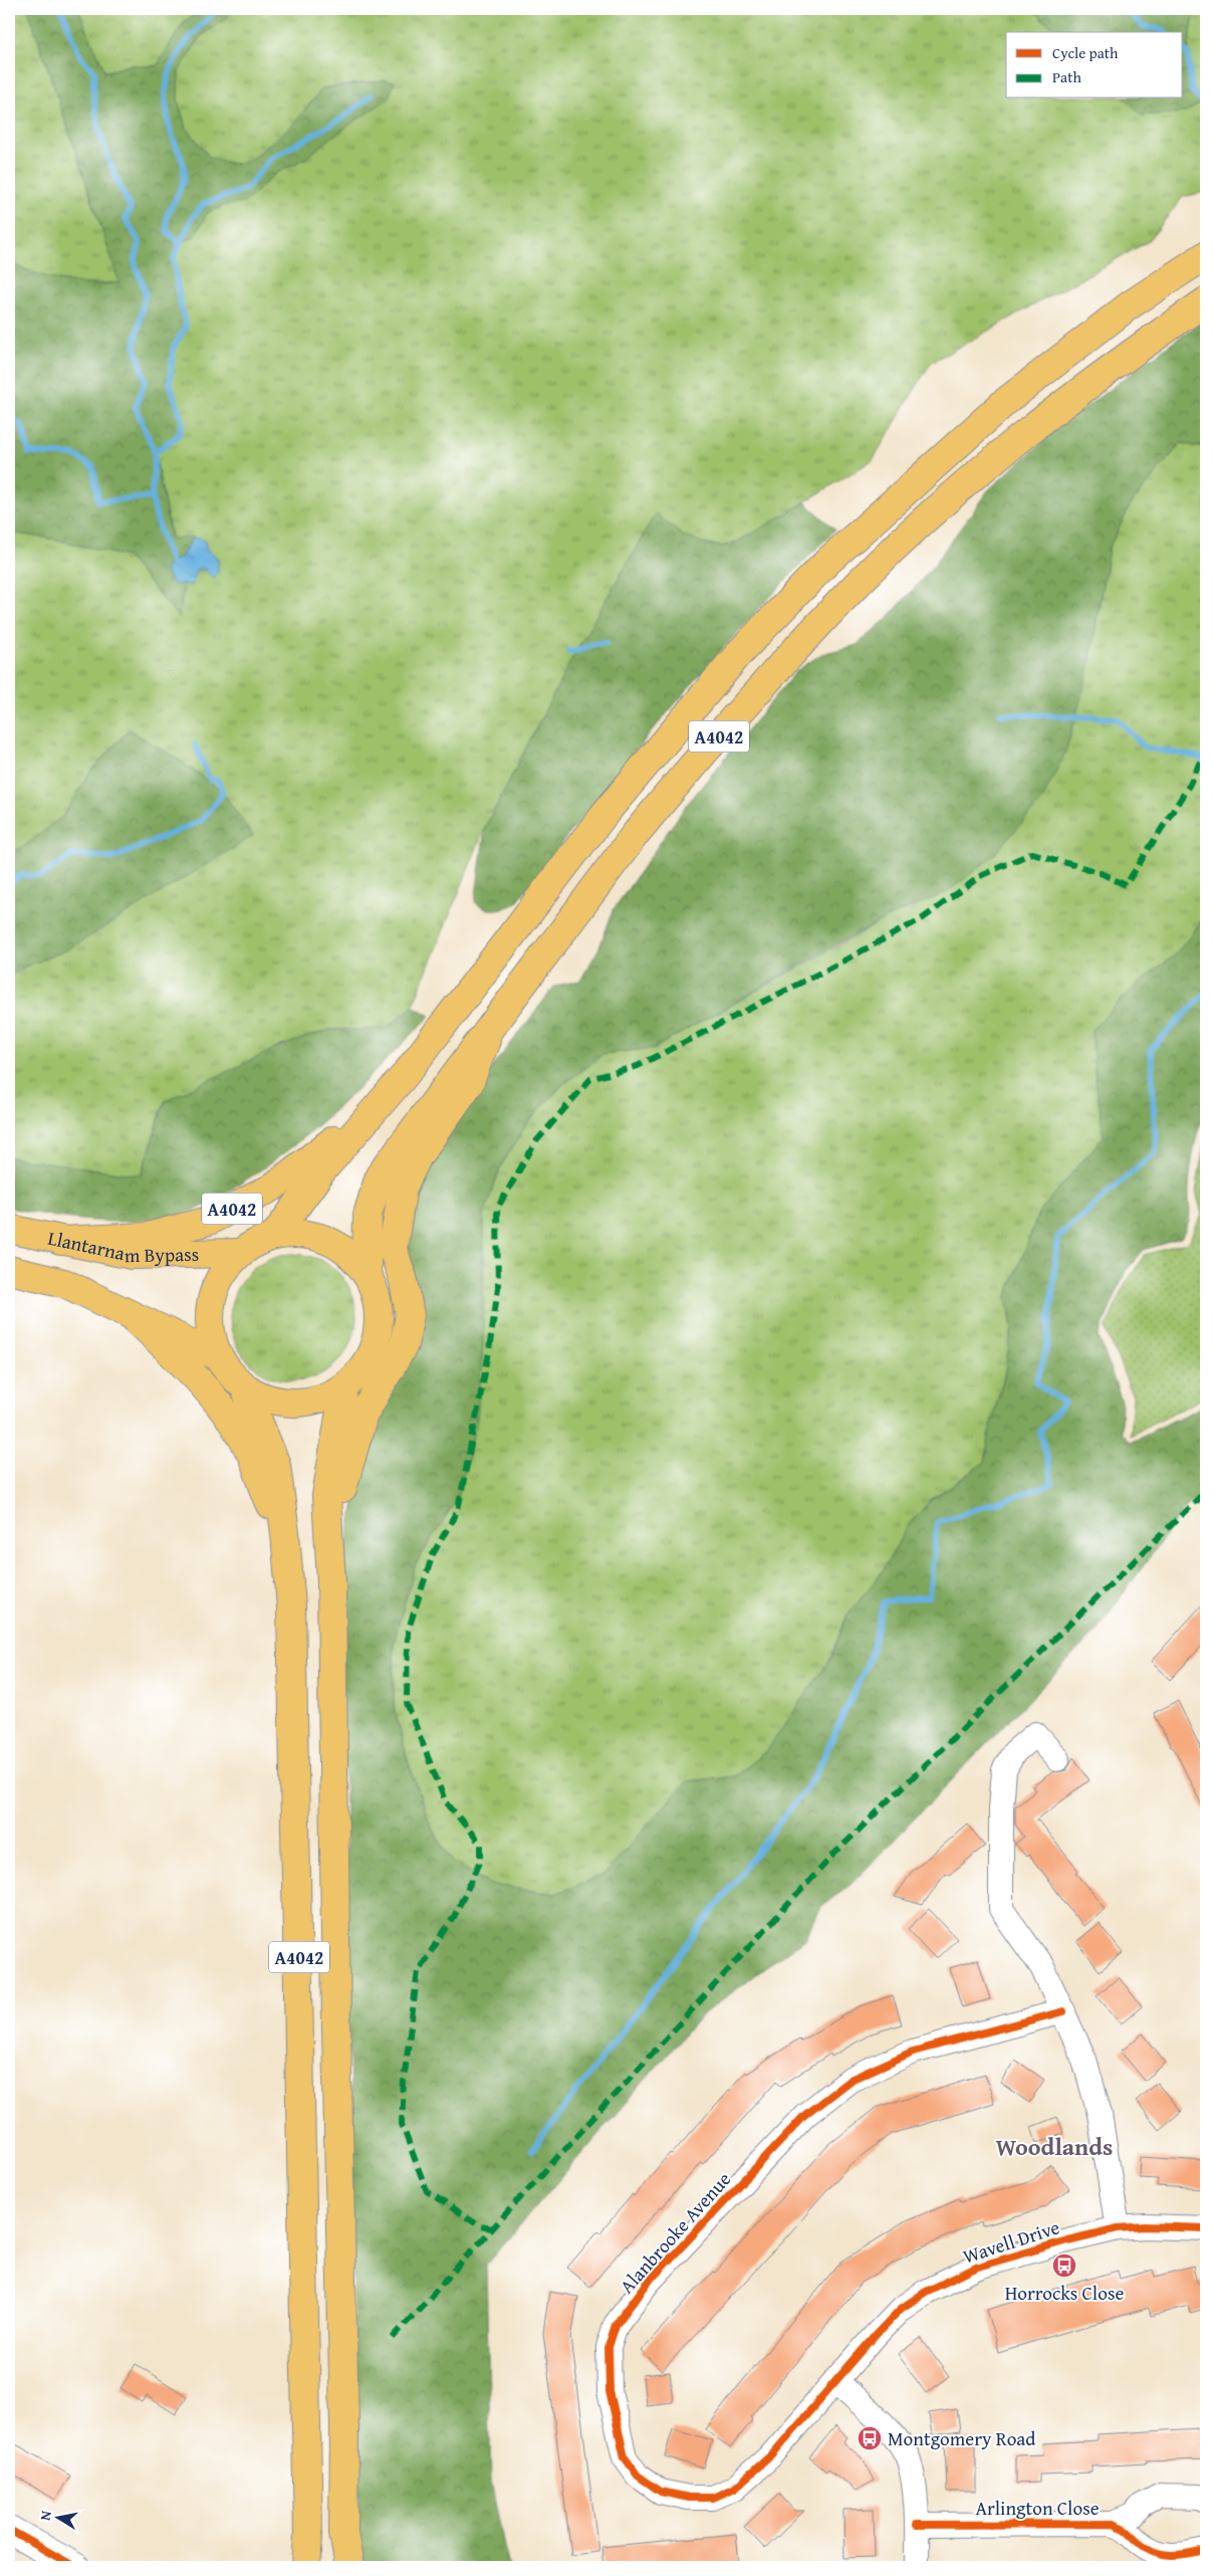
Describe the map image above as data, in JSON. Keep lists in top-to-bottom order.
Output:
{
  "streets": {
    "main road": ["A4042", "Llantarnam Bypass"],
    "street": ["Alanbrooke Avenue", "Wavell Drive", "Arlington Close"]
  },
  "crossings": [
    ["A4042", "Llantarnam Bypass"],
    ["Alanbrooke Avenue", "Wavell Drive"]
  ],
  "districts": ["Woodlands"],
  "places": {
    "bus stop": ["Horrocks Close", "Montgomery Road"]
  },
  "legend": ["Cycle path", "Path"],
  "north": "left"
}
